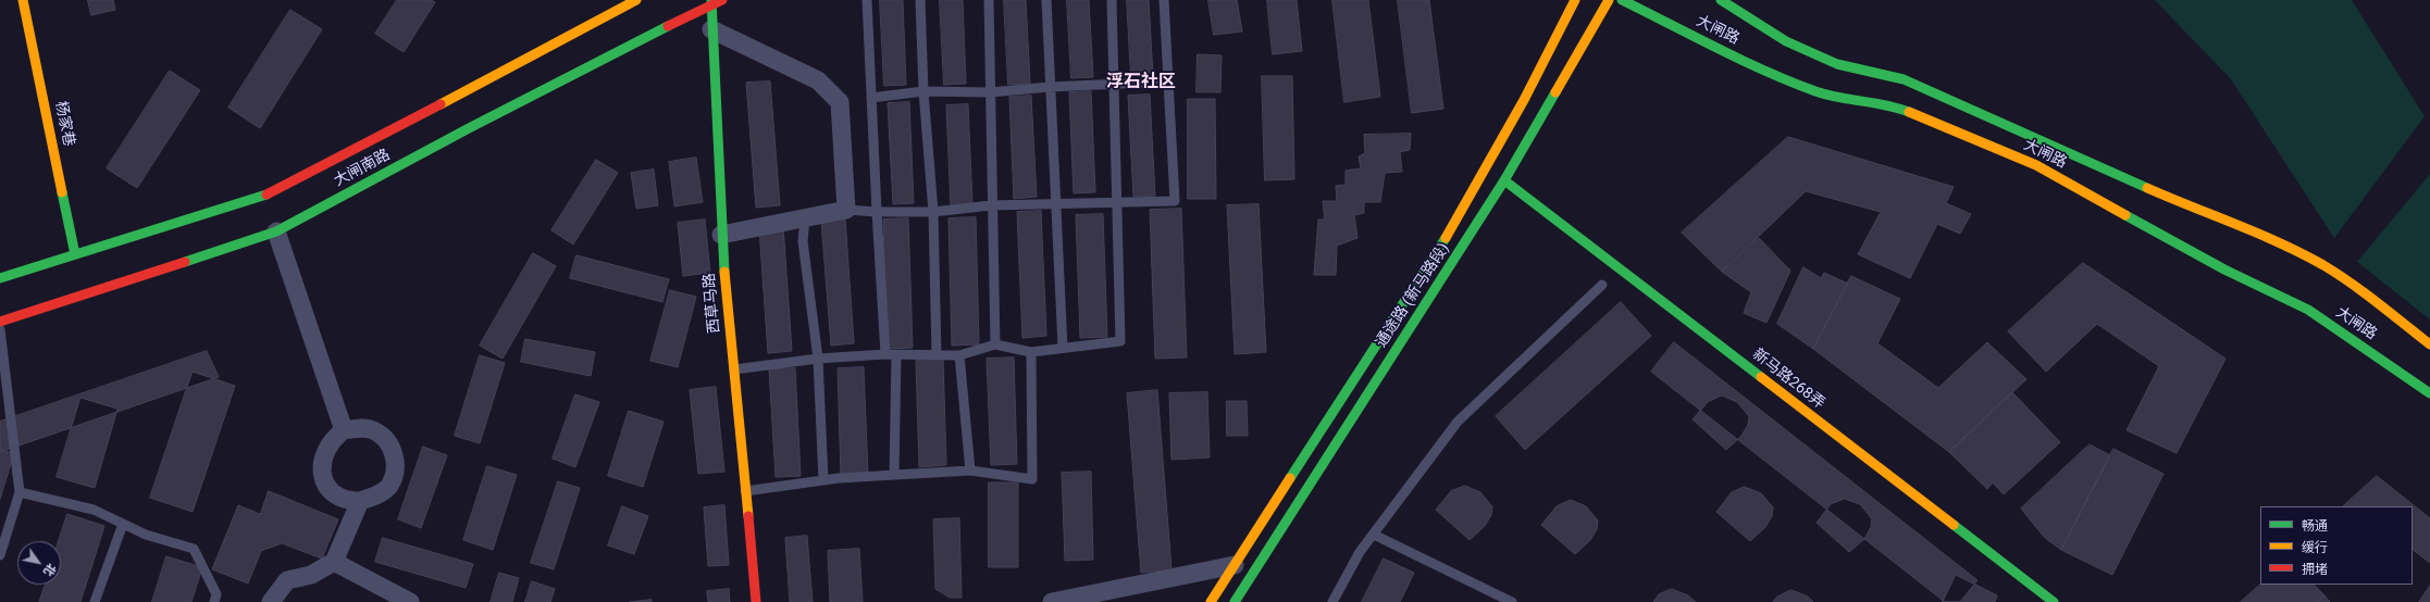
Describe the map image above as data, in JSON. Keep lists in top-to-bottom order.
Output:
{
  "streets": {
    "main road": [
      "大闸路",
      "杨家巷",
      "大闸南路",
      "通途路 (新马路段)",
      "西草马路",
      "新马路268弄"
    ]
  },
  "crossings": [
    ["杨家巷", "大闸南路"],
    ["大闸南路", "西草马路"],
    ["通途路 (新马路段)", "新马路268弄"]
  ],
  "districts": ["浮石社区"],
  "legend": ["畅通", "缓行", "拥堵"],
  "north": "bottom right"
}
